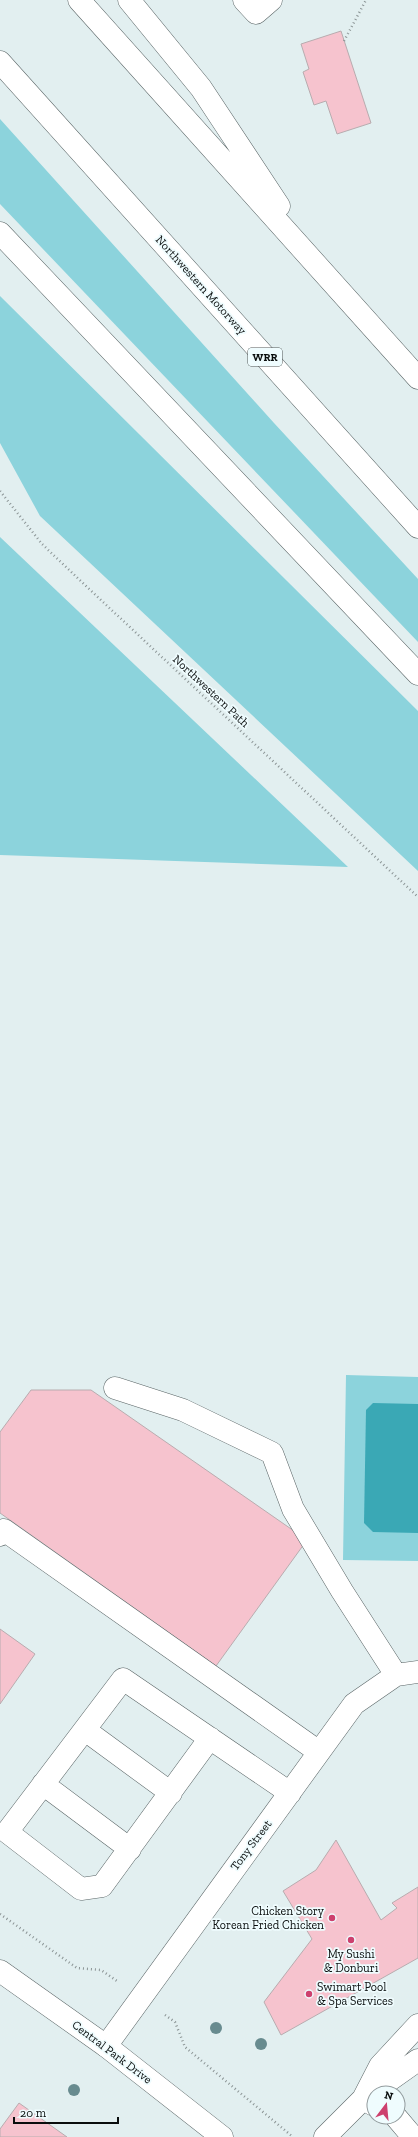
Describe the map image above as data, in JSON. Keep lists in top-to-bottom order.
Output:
{
  "streets": {
    "main road": [
      "Northwestern Motorway",
      "WRR",
      "Tony Street",
      "Central Park Drive"
    ],
    "path": ["Northwestern Path"]
  },
  "crossings": [
    ["Tony Street", "Central Park Drive"]
  ],
  "places": ["Chicken Story Korean Fried Chicken", "My Sushi & Donburi", "Swimart Pool & Spa Services"],
  "scale_bar": "20 m",
  "north": "top"
}
